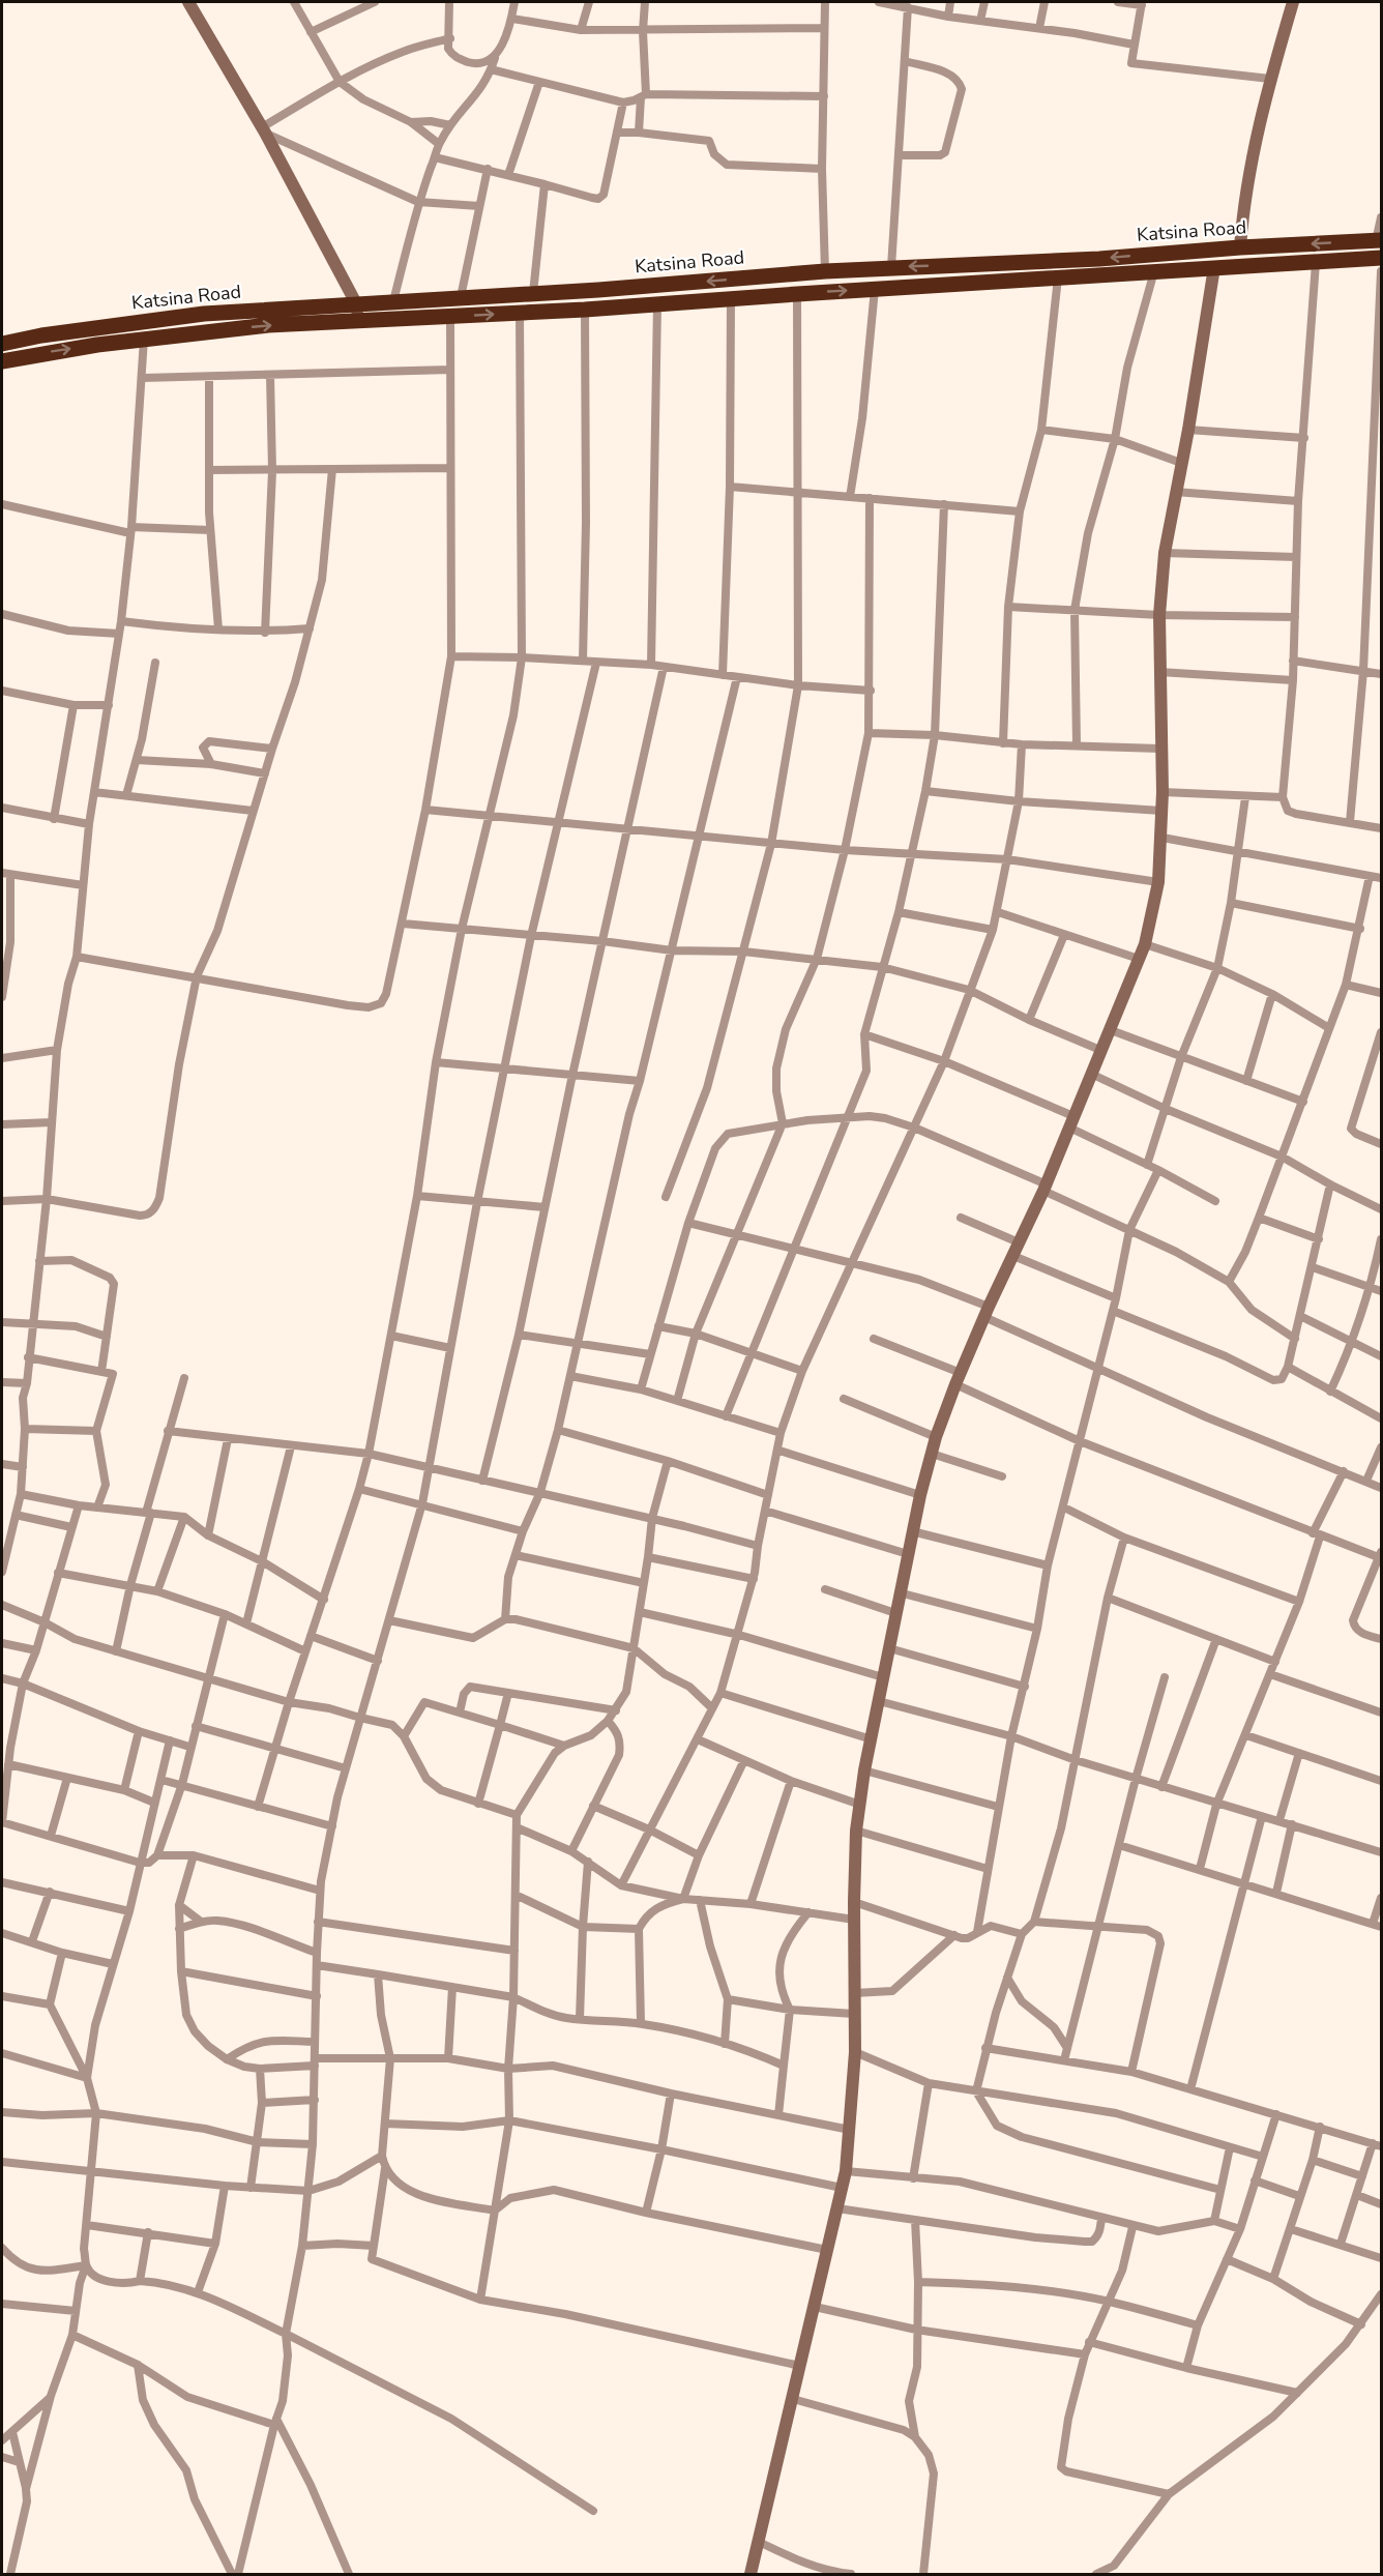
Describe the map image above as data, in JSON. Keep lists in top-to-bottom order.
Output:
{
  "streets": {
    "highway": ["Katsina Road"]
  }
}
